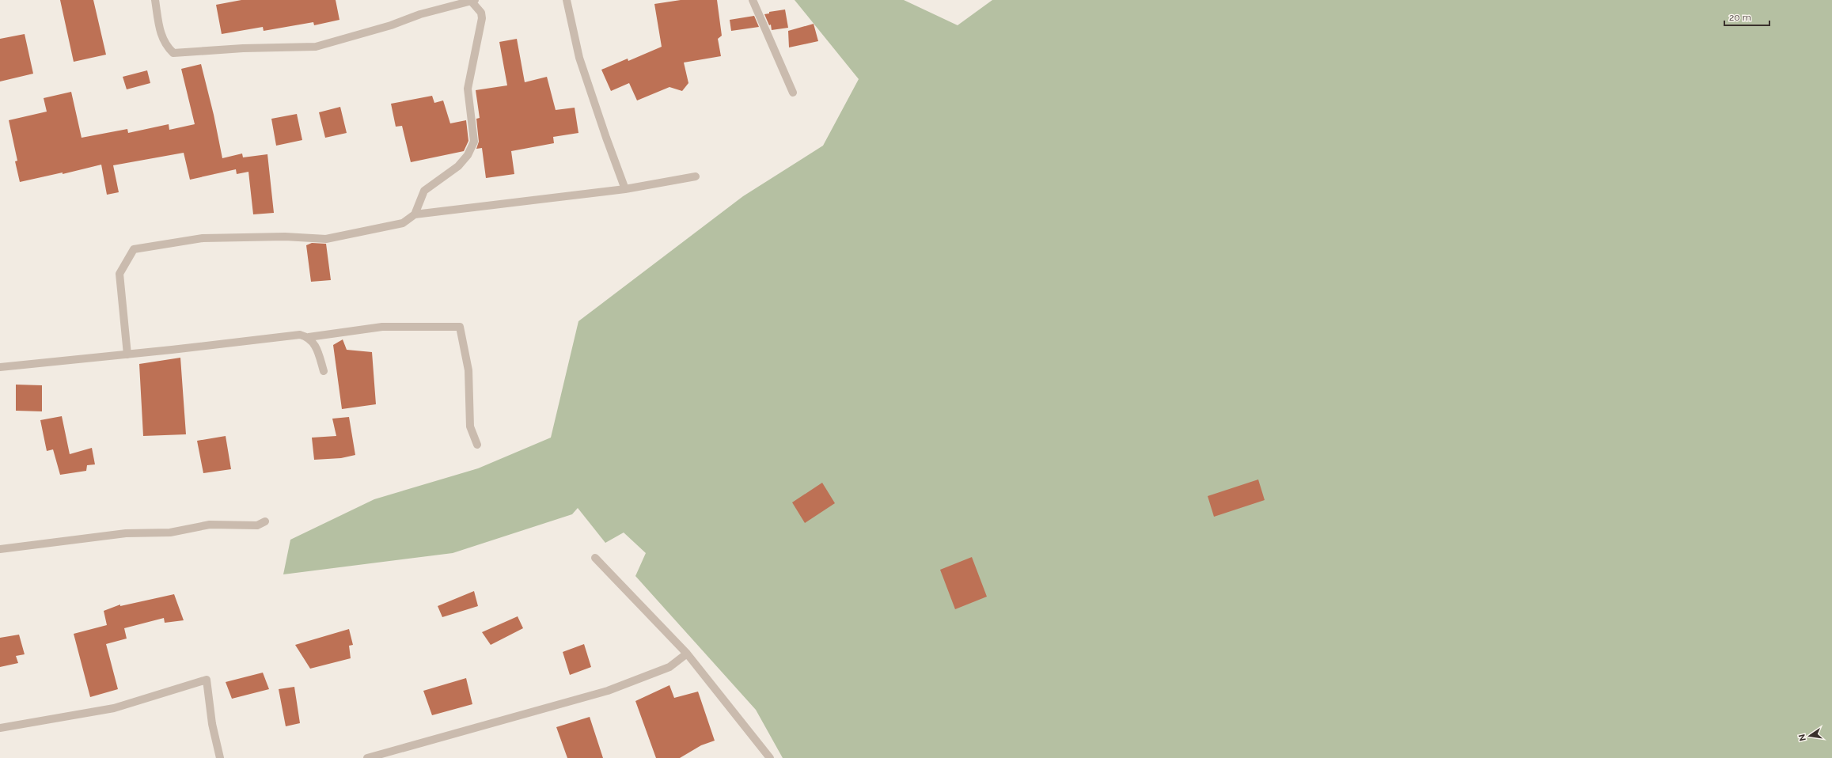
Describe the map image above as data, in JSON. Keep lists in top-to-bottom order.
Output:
{
  "scale_bar": "20 m",
  "north": "left"
}
